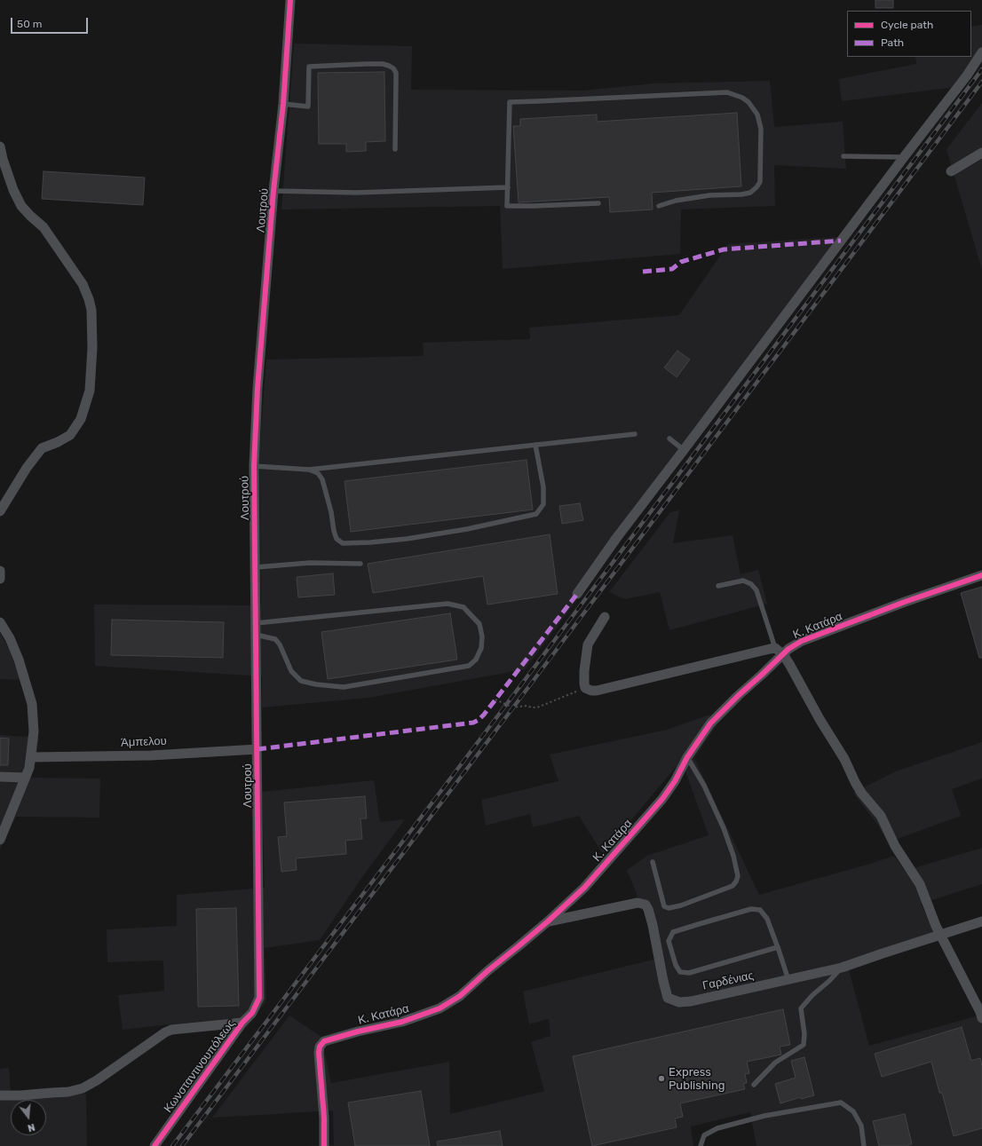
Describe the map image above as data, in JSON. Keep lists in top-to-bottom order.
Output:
{
  "streets": {
    "street": [
      "Λουτρού",
      "Κ. Κατάρα",
      "Άμπελου",
      "Γαρδένιας",
      "Κωνσταντινουπόλεως"
    ]
  },
  "crossings": [
    ["Λουτρού", "Άμπελου"],
    ["Λουτρού", "Κωνσταντινουπόλεως"],
    ["Κ. Κατάρα", "Γαρδένιας"]
  ],
  "places": ["Express Publishing"],
  "legend": ["Cycle path", "Path"],
  "scale_bar": "50 m",
  "north": "bottom"
}
